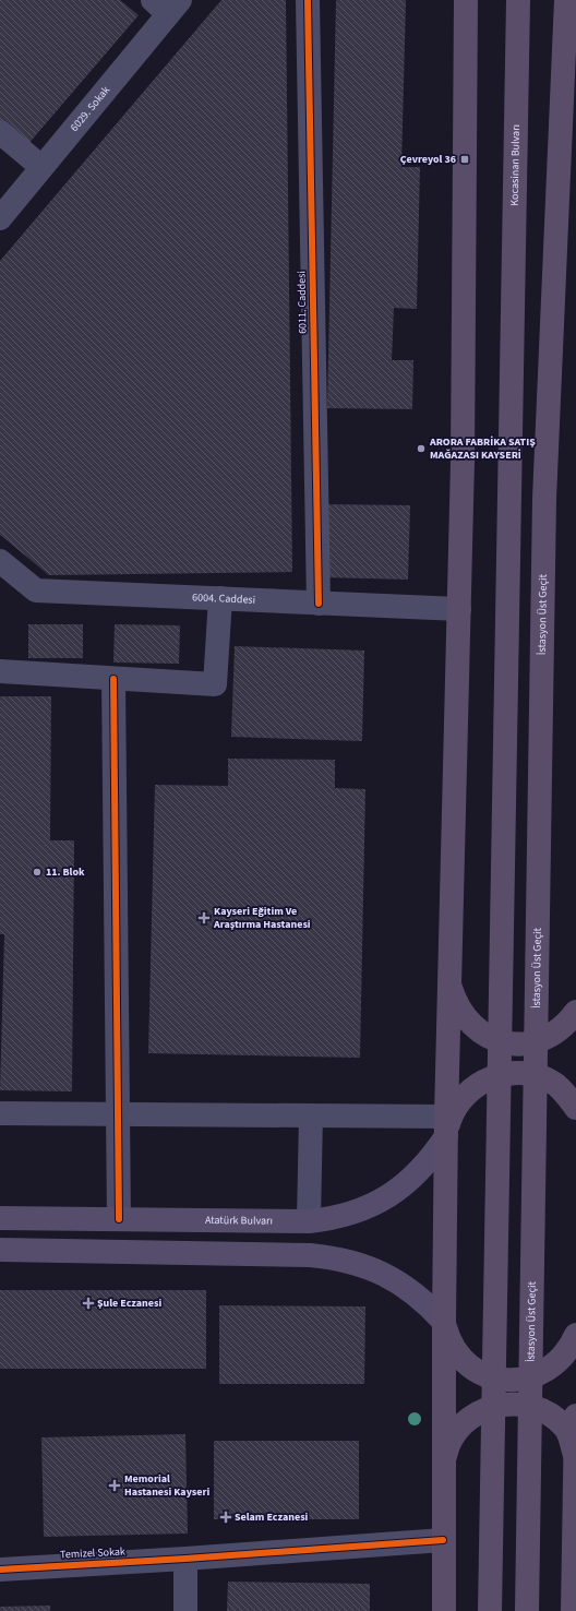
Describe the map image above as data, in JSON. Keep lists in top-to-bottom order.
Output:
{
  "streets": {
    "highway": ["Kocasinan Bulvarı", "İstasyon Üst Geçit"],
    "main road": ["Atatürk Bulvarı"],
    "street": [
      "6029. Sokak",
      "6011. Caddesi",
      "6004. Caddesi",
      "Temizel Sokak"
    ]
  },
  "crossings": [
    ["6011. Caddesi", "6004. Caddesi"]
  ],
  "places": {
    "transit": ["Çevreyol 36"],
    "other": ["ARORA FABRİKA SATIŞ MAĞAZASI KAYSERİ", "11. Blok"],
    "health": [
      "Kayseri Eğitim Ve Araştırma Hastanesi",
      "Şule Eczanesi",
      "Memorial Hastanesi Kayseri",
      "Selam Eczanesi"
    ]
  }
}
